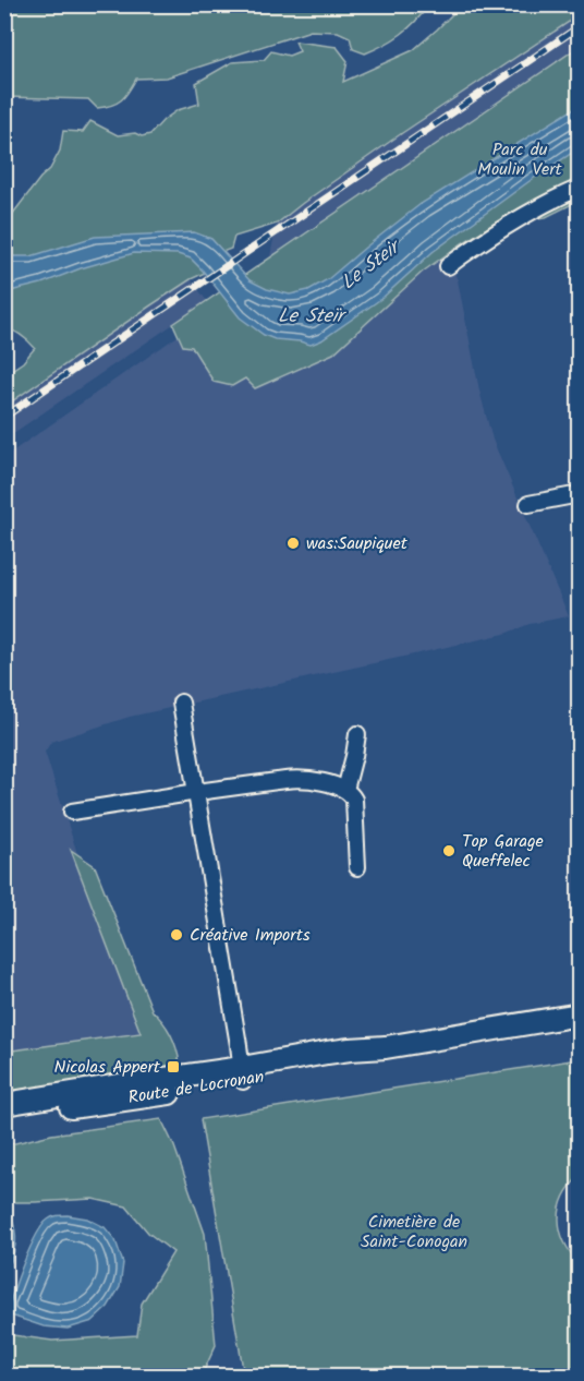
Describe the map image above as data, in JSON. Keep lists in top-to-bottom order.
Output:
{
  "streets": {
    "main road": ["Route de Locronan"]
  },
  "water": ["Le Steir", "Le Steïr"],
  "parks": ["Parc du Moulin Vert", "Cimetière de Saint-Conogan"],
  "places": {
    "other": ["was:Saupiquet", "Top Garage Queffelec", "Créative Imports"],
    "transit": ["Nicolas Appert"]
  }
}
